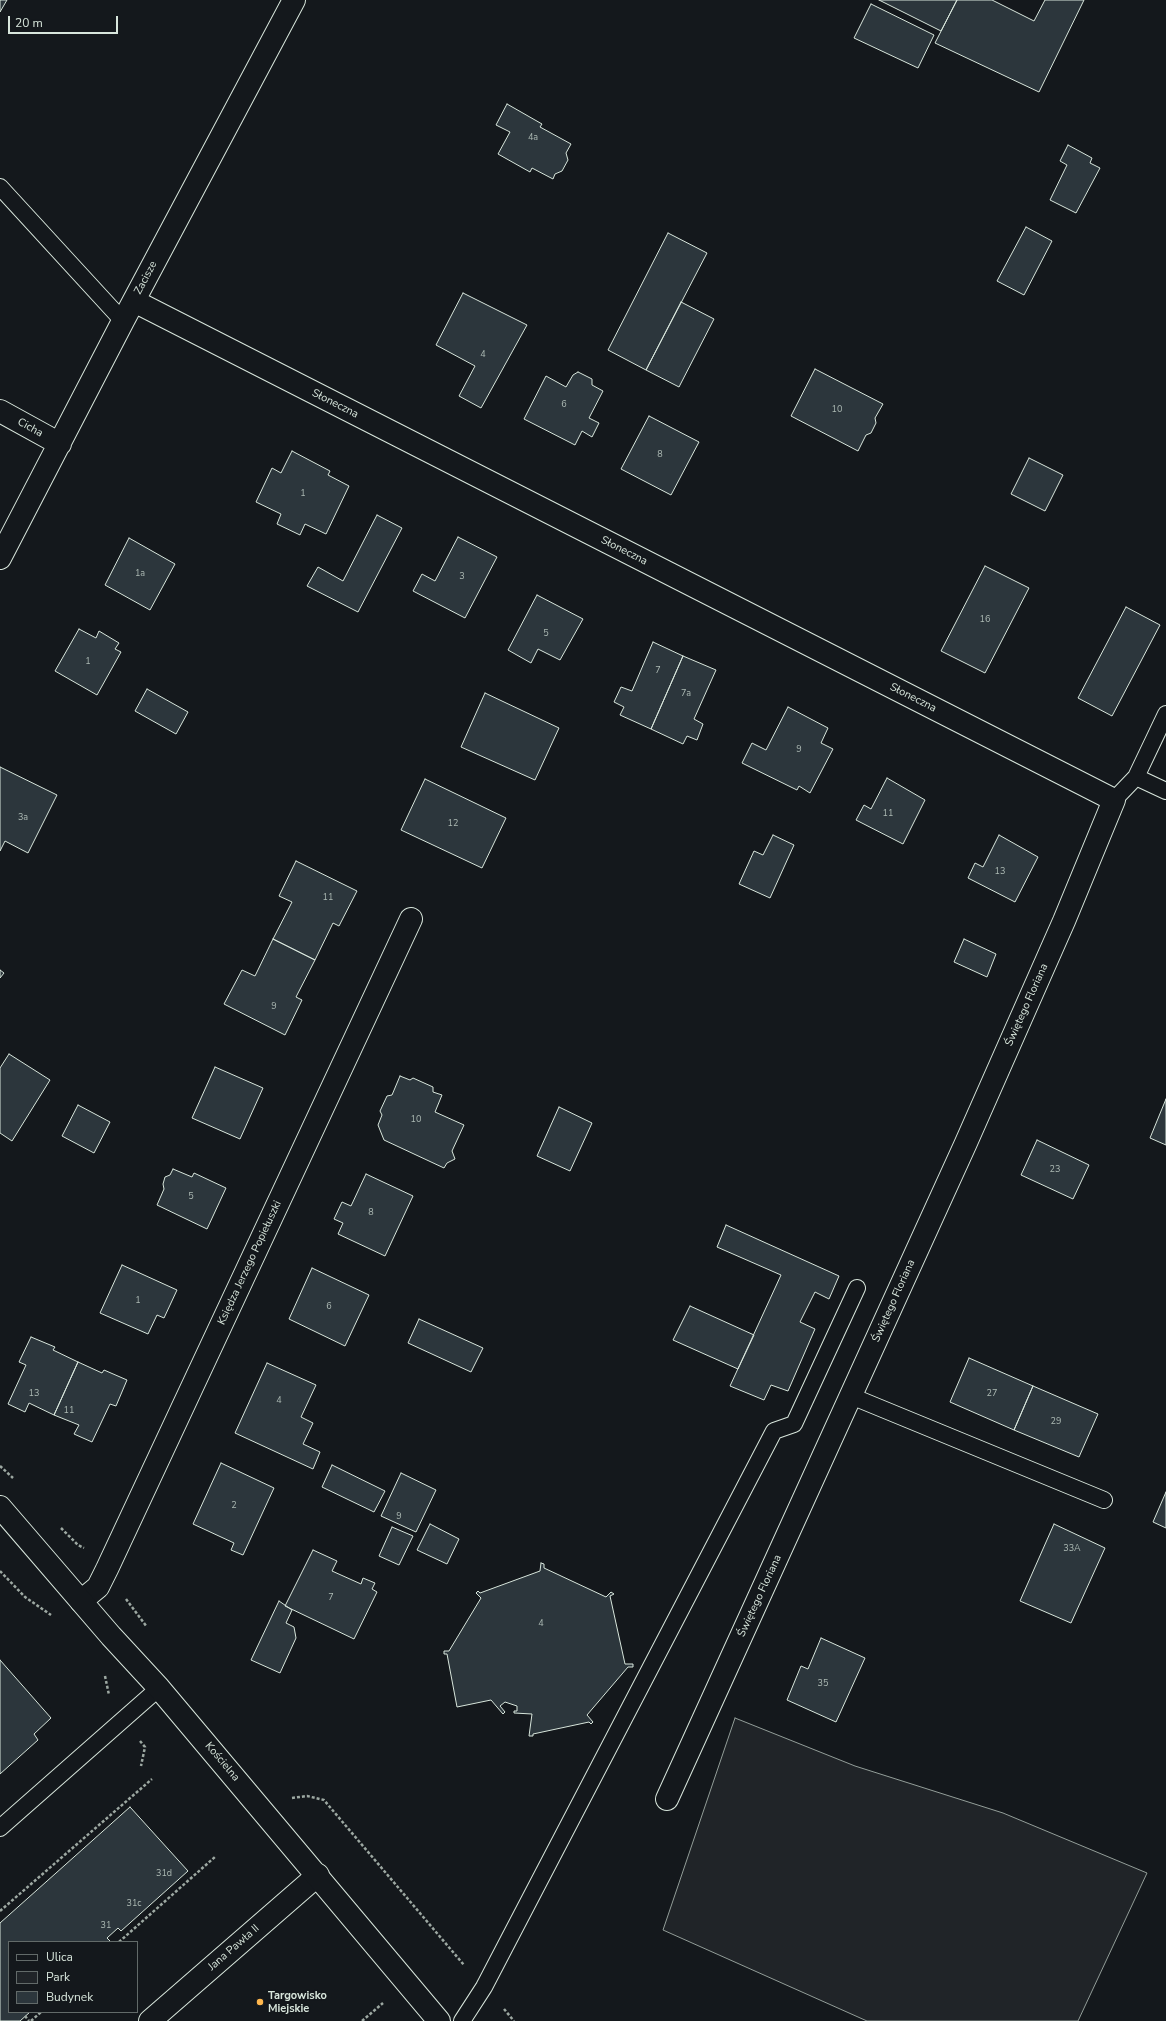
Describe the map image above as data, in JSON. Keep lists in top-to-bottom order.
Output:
{
  "streets": {
    "street": [
      "Zacisze",
      "Słoneczna",
      "Cicha",
      "Świętego Floriana",
      "Księdza Jerzego Popiełuszki",
      "Kościelna",
      "Jana Pawła II"
    ]
  },
  "crossings": [
    ["Zacisze", "Słoneczna"],
    ["Zacisze", "Cicha"],
    ["Słoneczna", "Świętego Floriana"],
    ["Księdza Jerzego Popiełuszki", "Kościelna"],
    ["Kościelna", "Jana Pawła II"]
  ],
  "places": ["Targowisko Miejskie"],
  "house_numbers": [
    "4a",
    "4",
    "6",
    "10",
    "8",
    "1",
    "1a",
    "3",
    "16",
    "5",
    "1",
    "7",
    "7a",
    "9",
    "11",
    "3a",
    "12",
    "13",
    "11",
    "9",
    "10",
    "23",
    "5",
    "8",
    "1",
    "6",
    "13",
    "27",
    "4",
    "11",
    "29",
    "2",
    "9",
    "33A",
    "7",
    "4",
    "35",
    "31d",
    "31c",
    "31"
  ],
  "legend": ["Ulica", "Park", "Budynek"],
  "scale_bar": "20 m"
}
